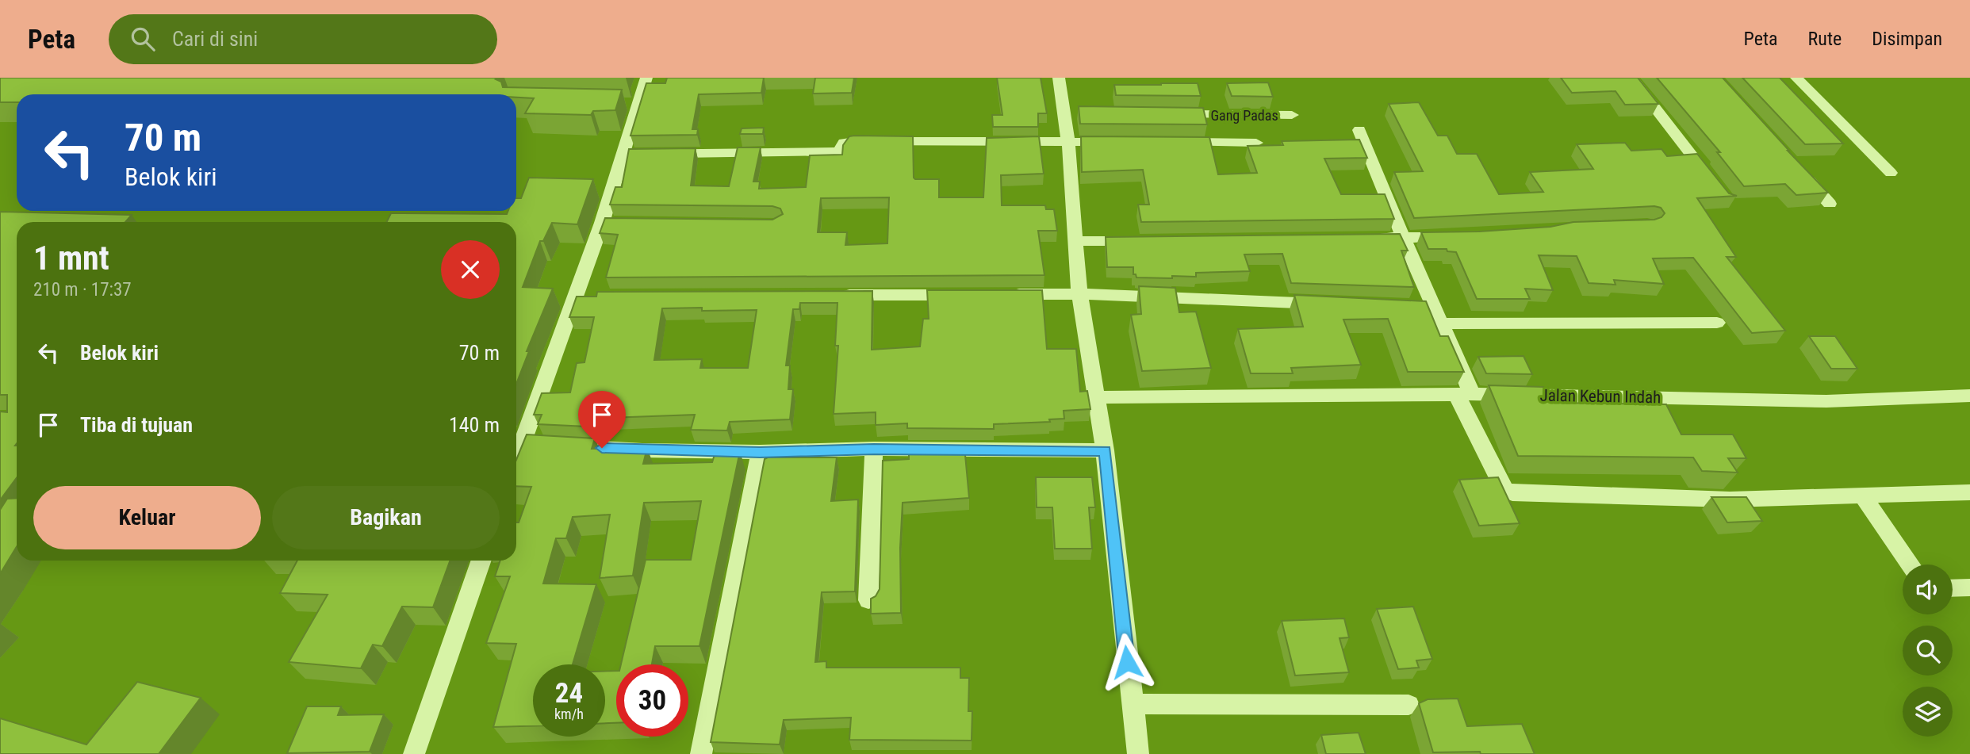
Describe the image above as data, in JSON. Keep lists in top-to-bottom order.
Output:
{
  "streets": {
    "street": ["Gang Padas", "Jalan Kebun Indah"]
  },
  "page": {
    "header": "Peta",
    "search": "Cari di sini",
    "nav": ["Peta", "Rute", "Disimpan"],
    "turn": ["70 m", "Belok kiri"],
    "heading": ["1 mnt", "210 m · 17:37"],
    "list": [
      {
        "name": "Belok kiri",
        "value": "70 m"
      },
      {
        "name": "Tiba di tujuan",
        "value": "140 m"
      }
    ],
    "buttons": ["Keluar", "Bagikan"],
    "speed": "24 km/h",
    "limit": "30"
  }
}
